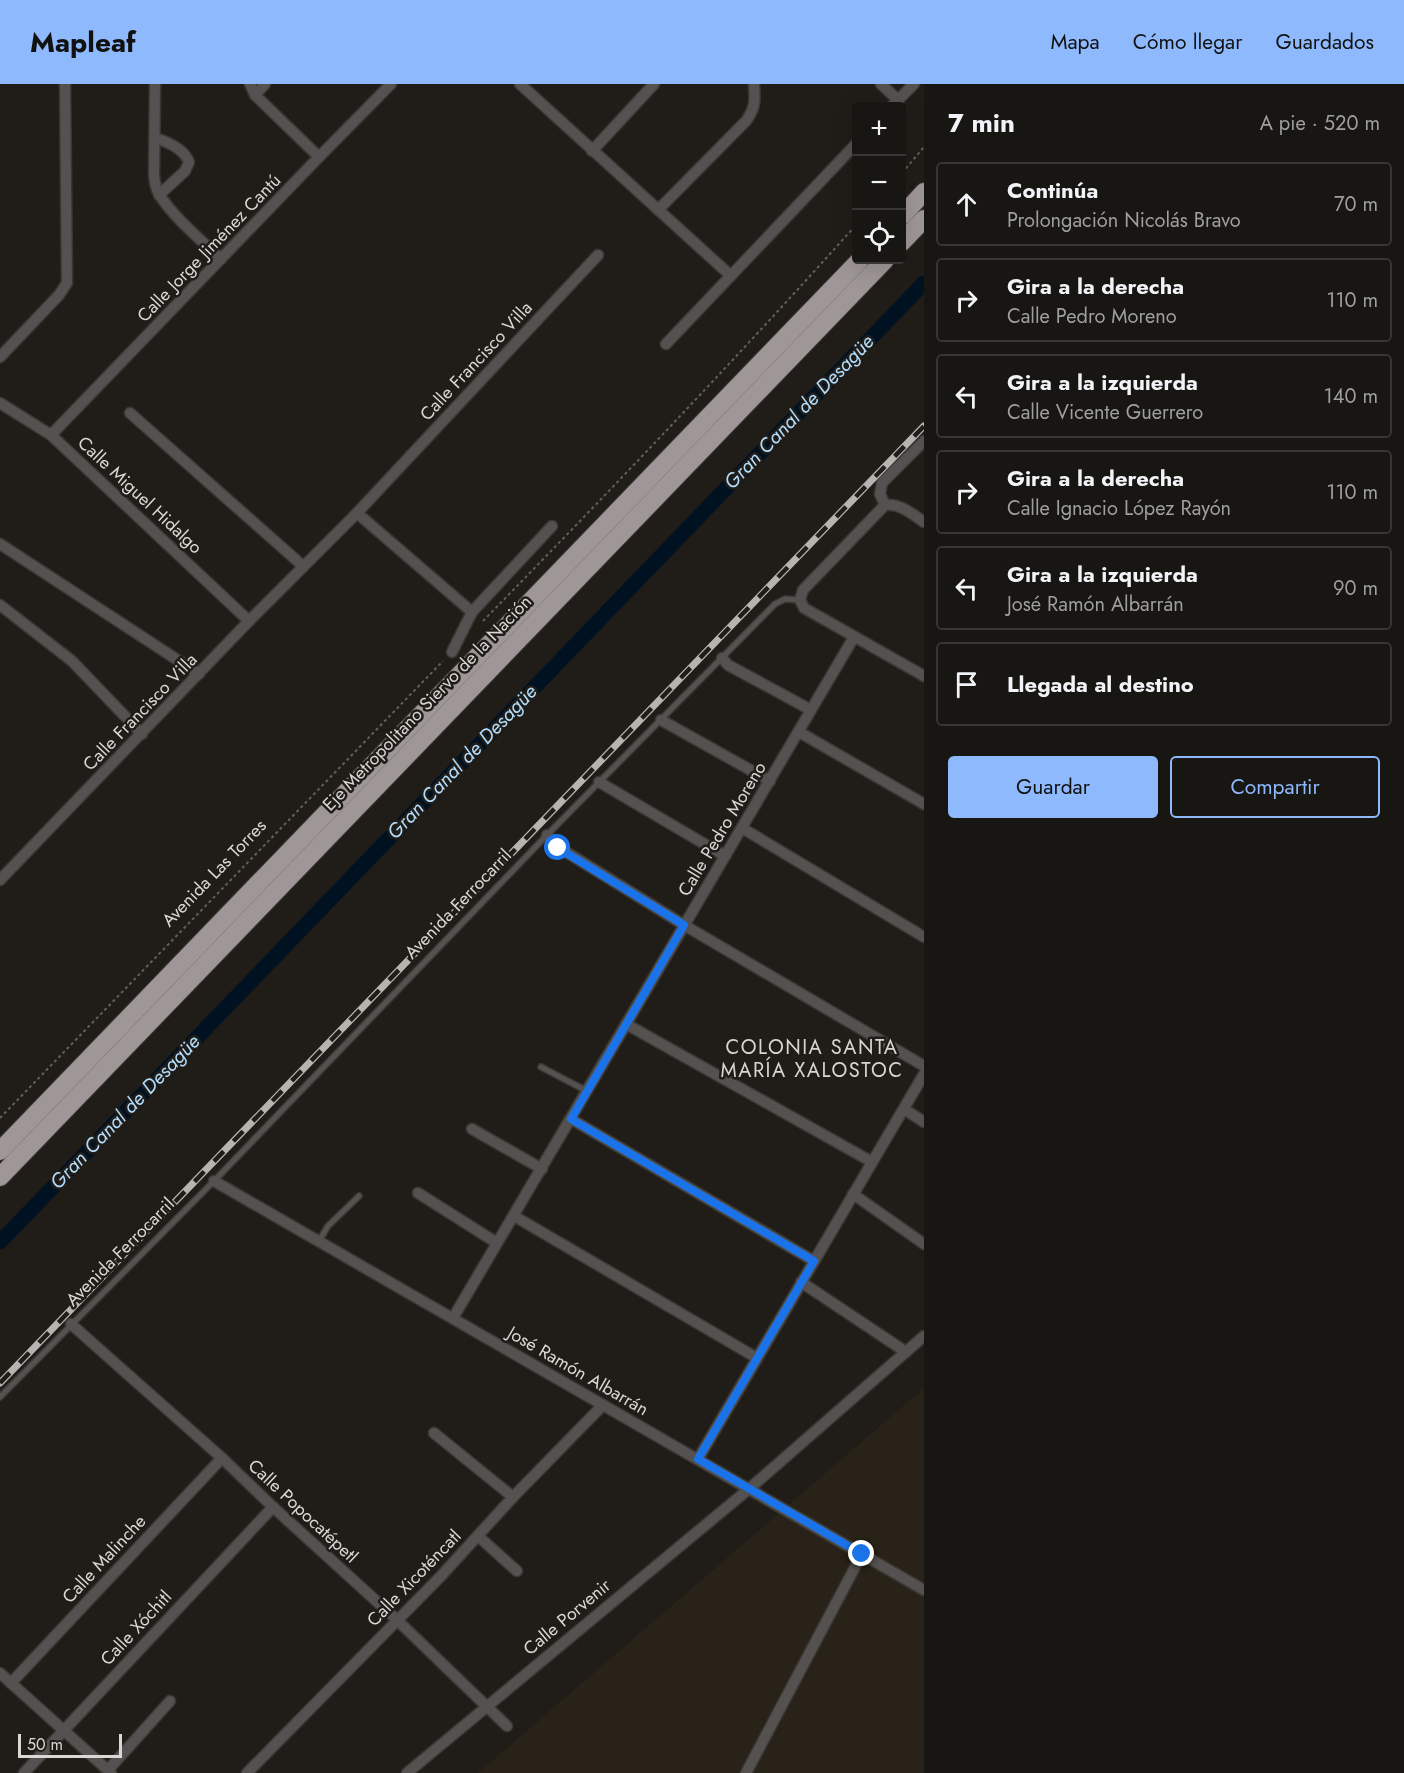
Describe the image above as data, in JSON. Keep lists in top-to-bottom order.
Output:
{
  "streets": {
    "highway": ["Eje Metropolitano Siervo de la Nación"],
    "street": [
      "Calle Jorge Jiménez Cantú",
      "Calle Francisco Villa",
      "Calle Miguel Hidalgo",
      "Calle Pedro Moreno",
      "José Ramón Albarrán",
      "Calle Popocatépetl",
      "Calle Malinche",
      "Calle Xicoténcatl",
      "Calle Porvenir",
      "Calle Xóchitl"
    ],
    "lane": ["Avenida Ferrocarril"],
    "path": ["Avenida Las Torres"]
  },
  "crossings": [
    ["Calle Jorge Jiménez Cantú", "Calle Miguel Hidalgo"],
    ["Calle Francisco Villa", "Calle Miguel Hidalgo"],
    ["Calle Pedro Moreno", "José Ramón Albarrán"],
    ["Avenida Ferrocarril", "José Ramón Albarrán"],
    ["Avenida Ferrocarril", "Calle Popocatépetl"],
    ["José Ramón Albarrán", "Calle Xicoténcatl"],
    ["José Ramón Albarrán", "Calle Porvenir"],
    ["Calle Popocatépetl", "Calle Malinche"],
    ["Calle Popocatépetl", "Calle Xicoténcatl"],
    ["Calle Popocatépetl", "Calle Porvenir"],
    ["Calle Popocatépetl", "Calle Xóchitl"]
  ],
  "districts": ["COLONIA SANTA MARÍA XALOSTOC"],
  "water": ["Gran Canal de Desagüe"],
  "scale_bar": "50 m",
  "page": {
    "header": "Mapleaf",
    "nav": ["Mapa", "Cómo llegar", "Guardados"],
    "heading": ["7 min", "A pie · 520 m"],
    "map_buttons": ["+", "−"],
    "list": [
      ["Continúa", "Prolongación Nicolás Bravo", "70 m"],
      ["Gira a la derecha", "Calle Pedro Moreno", "110 m"],
      ["Gira a la izquierda", "Calle Vicente Guerrero", "140 m"],
      ["Gira a la derecha", "Calle Ignacio López Rayón", "110 m"],
      ["Gira a la izquierda", "José Ramón Albarrán", "90 m"],
      "Llegada al destino"
    ],
    "buttons": ["Guardar", "Compartir"],
    "scale": "50 m"
  }
}
